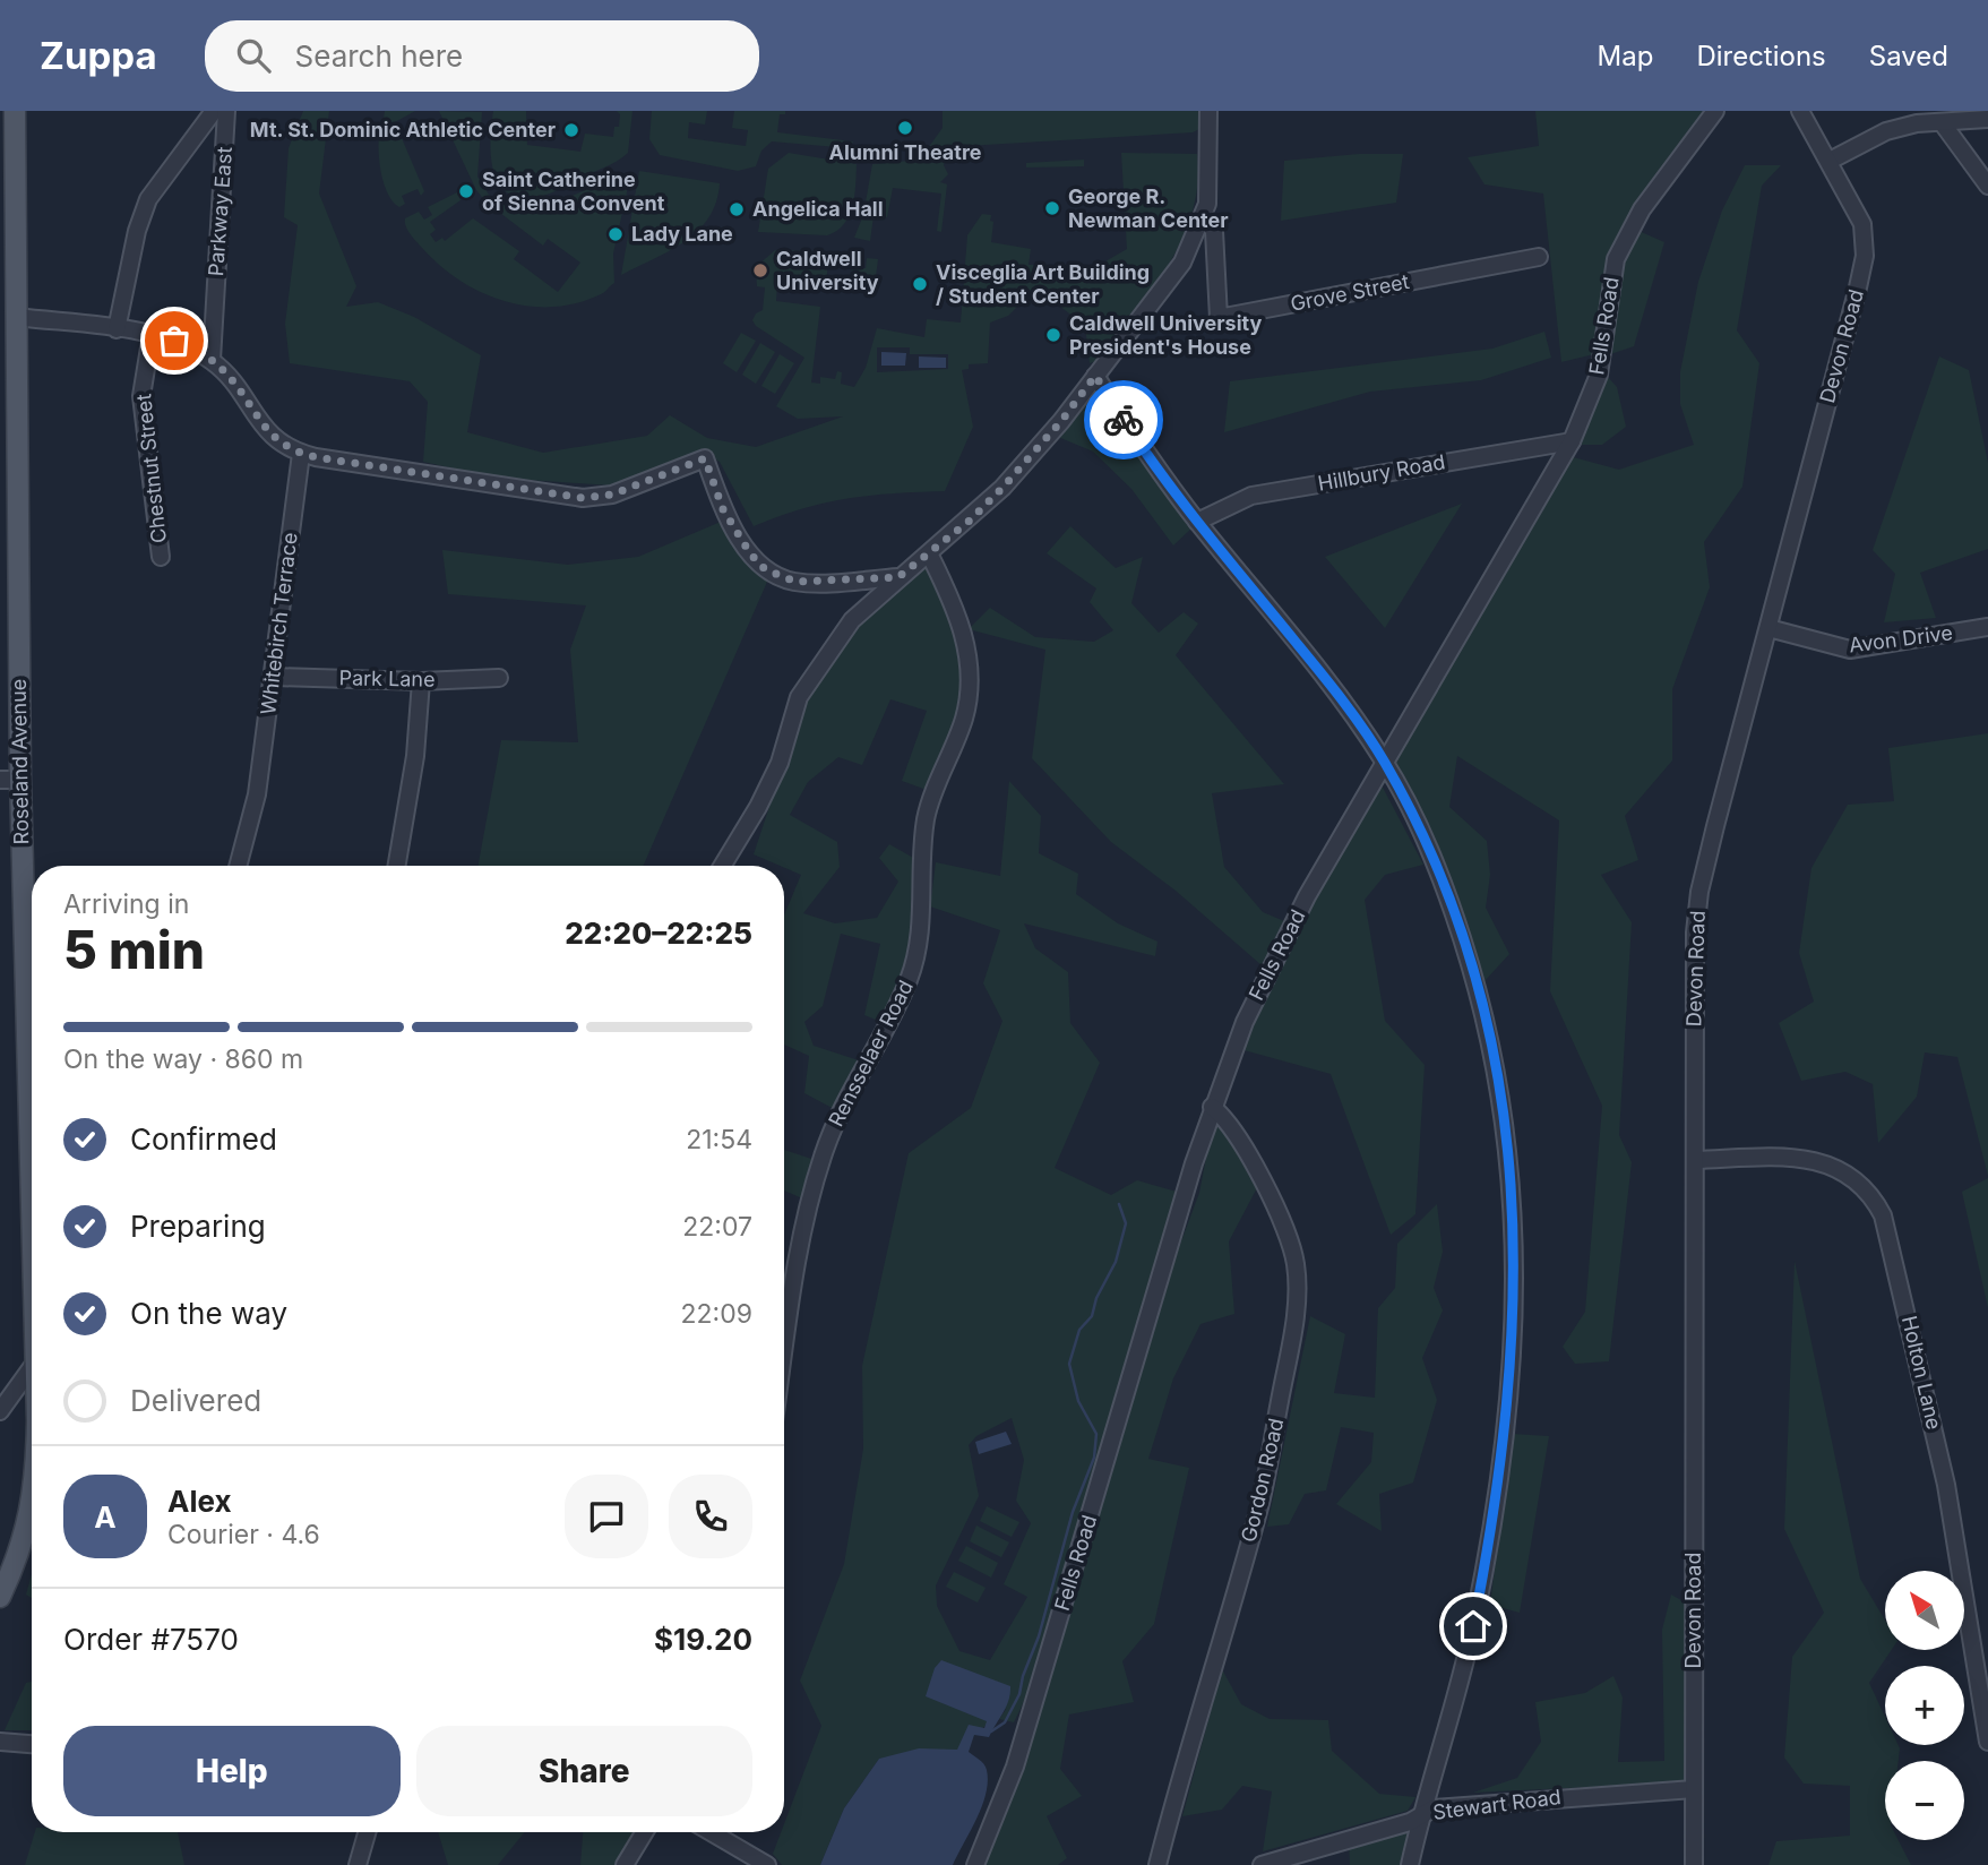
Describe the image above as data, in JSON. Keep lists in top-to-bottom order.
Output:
{
  "streets": {
    "main road": ["Roseland Avenue"],
    "street": [
      "Parkway East",
      "Grove Street",
      "Fells Road",
      "Devon Road",
      "Chestnut Street",
      "Hillbury Road",
      "Whitebirch Terrace",
      "Avon Drive",
      "Park Lane",
      "Rensselaer Road",
      "Holton Lane",
      "Gordon Road",
      "Stewart Road"
    ]
  },
  "crossings": [
    ["Fells Road", "Hillbury Road"],
    ["Fells Road", "Gordon Road"],
    ["Devon Road", "Avon Drive"],
    ["Devon Road", "Holton Lane"],
    ["Devon Road", "Stewart Road"],
    ["Whitebirch Terrace", "Park Lane"]
  ],
  "places": [
    "Alumni Theatre",
    "Mt. St. Dominic Athletic Center",
    "Saint Catherine of Sienna Convent",
    "George R. Newman Center",
    "Angelica Hall",
    "Lady Lane",
    "Caldwell University",
    "Visceglia Art Building / Student Center",
    "Caldwell University President's House"
  ],
  "north": "top left",
  "page": {
    "header": "Zuppa",
    "search": "Search here",
    "nav": ["Map", "Directions", "Saved"],
    "heading": ["5 min", "Arriving in", "22:20–22:25"],
    "panel": [
      "Alex",
      "Courier · 4.6",
      "Order #7570",
      "$19.20"
    ],
    "bar": "On the way · 860 m",
    "list": [
      ["Confirmed", "21:54"],
      ["Preparing", "22:07"],
      ["On the way", "22:09"],
      "Delivered"
    ],
    "round": "A",
    "map_buttons": ["+", "−"],
    "buttons": ["Help", "Share"]
  }
}
